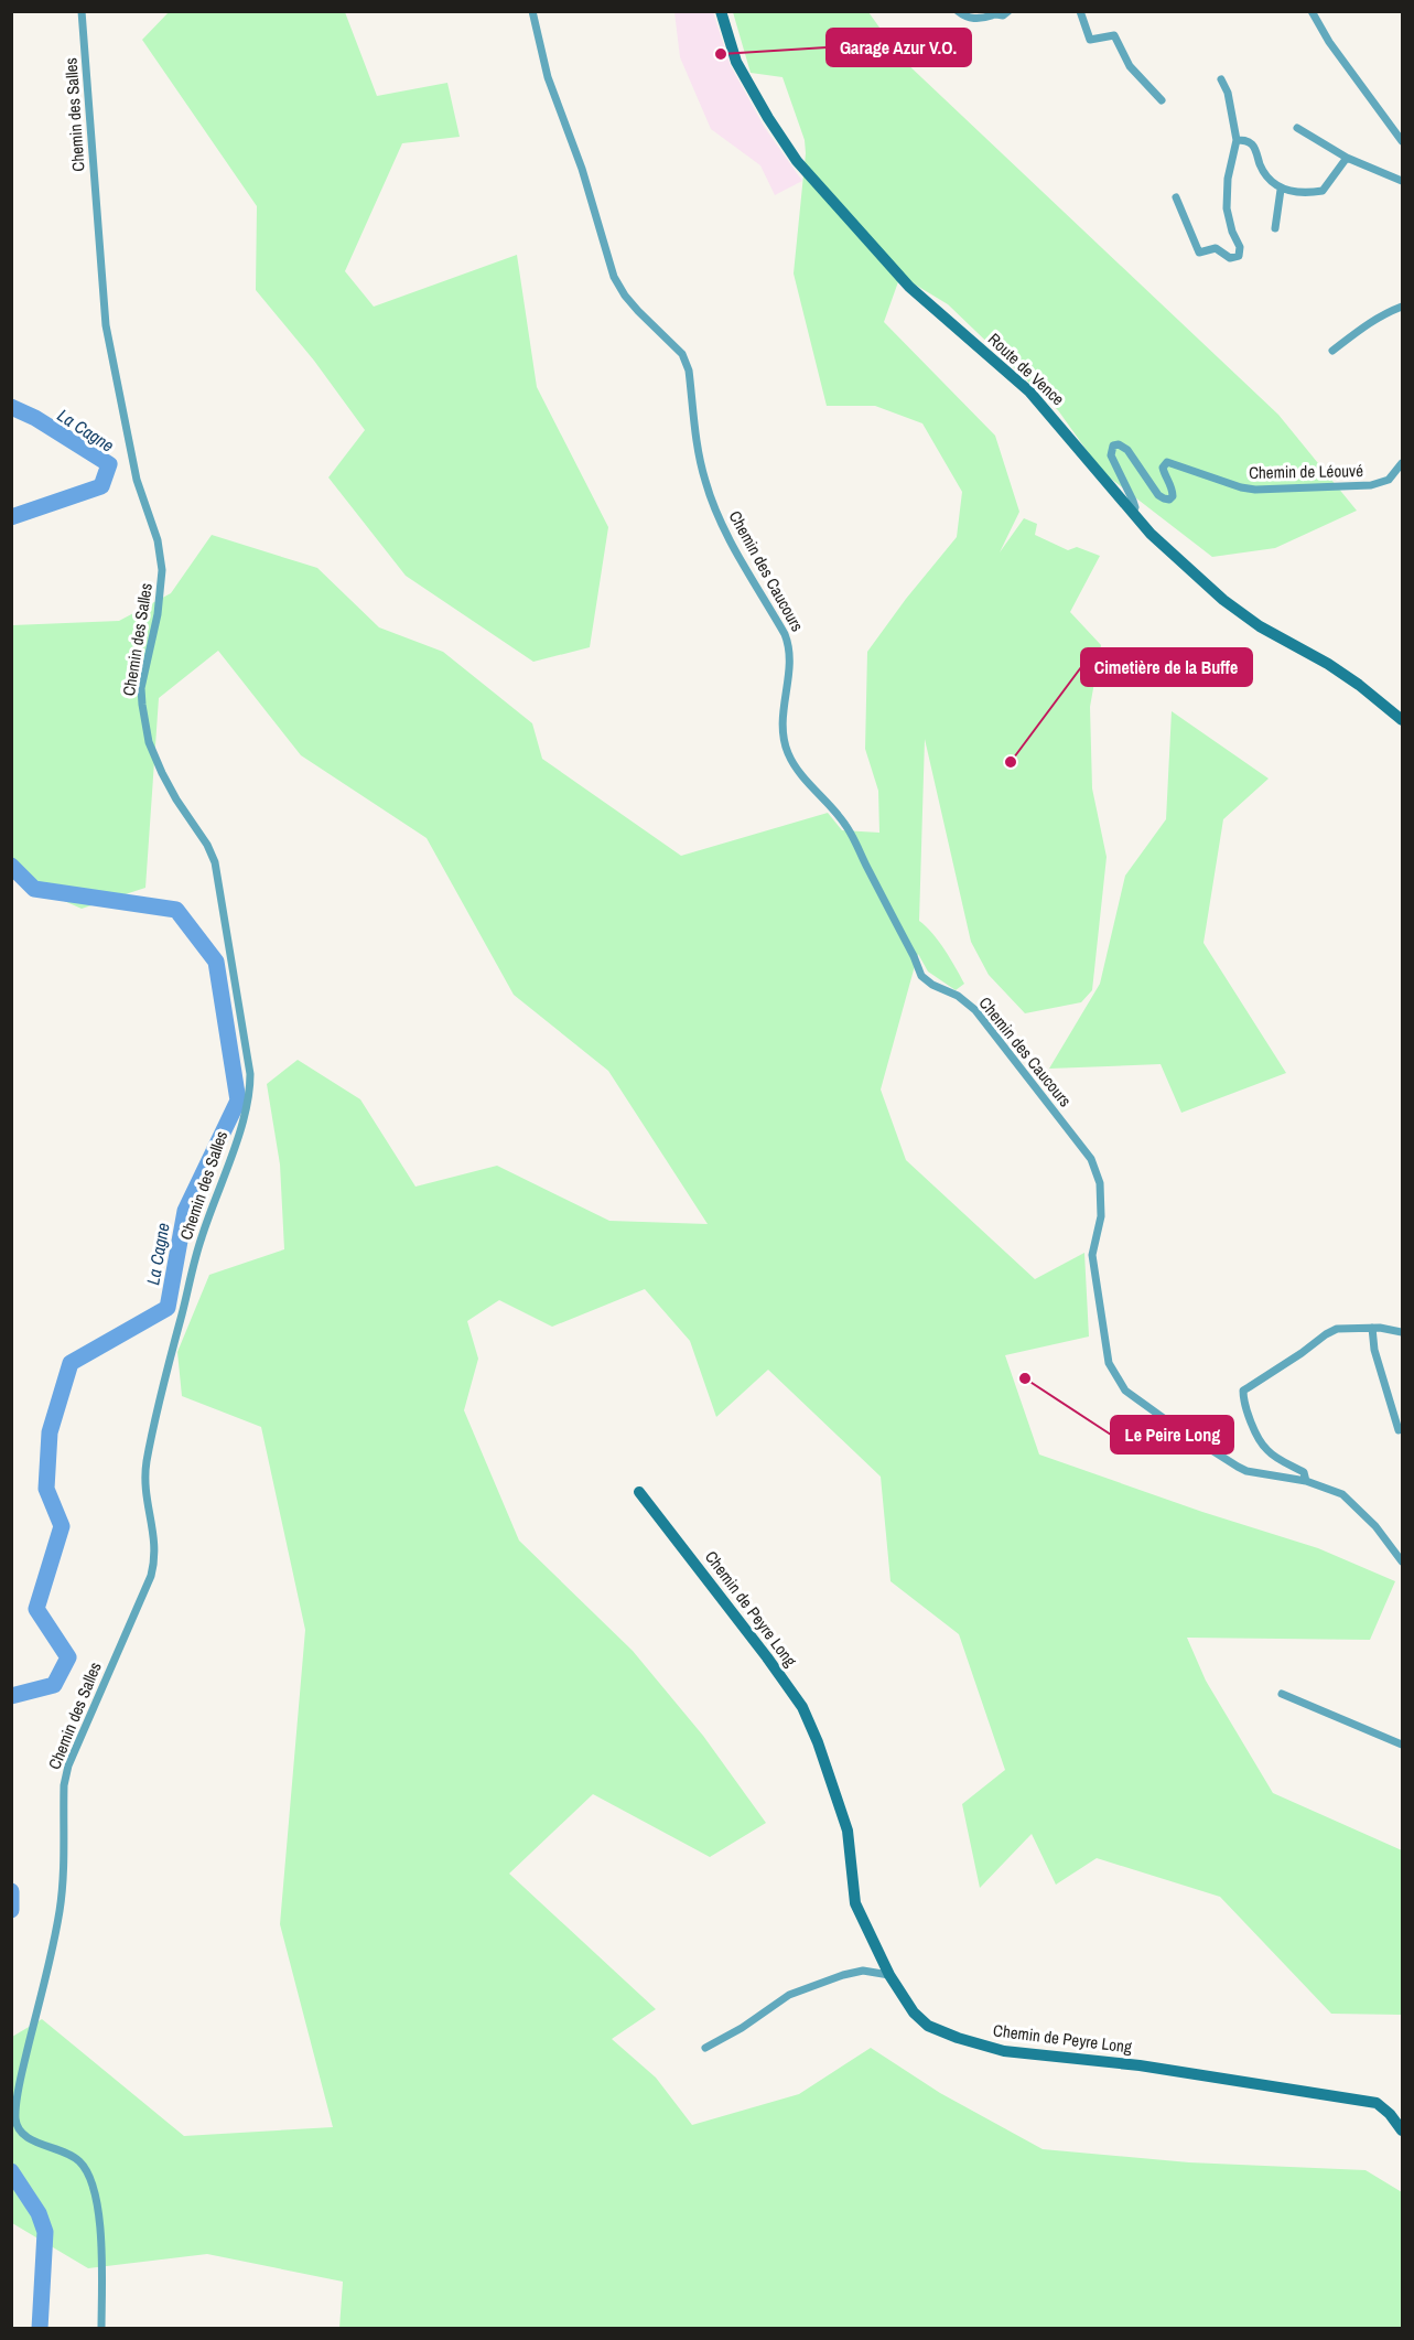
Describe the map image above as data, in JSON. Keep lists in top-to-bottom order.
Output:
{
  "streets": {
    "street": [
      "Chemin des Salles",
      "Route de Vence",
      "Chemin de Léouvé",
      "Chemin des Caucours",
      "Chemin de Peyre Long"
    ]
  },
  "crossings": [
    ["Route de Vence", "Chemin de Léouvé"]
  ],
  "water": ["La Cagne"],
  "places": ["Garage Azur V.O.", "Cimetière de la Buffe", "Le Peire Long"]
}
